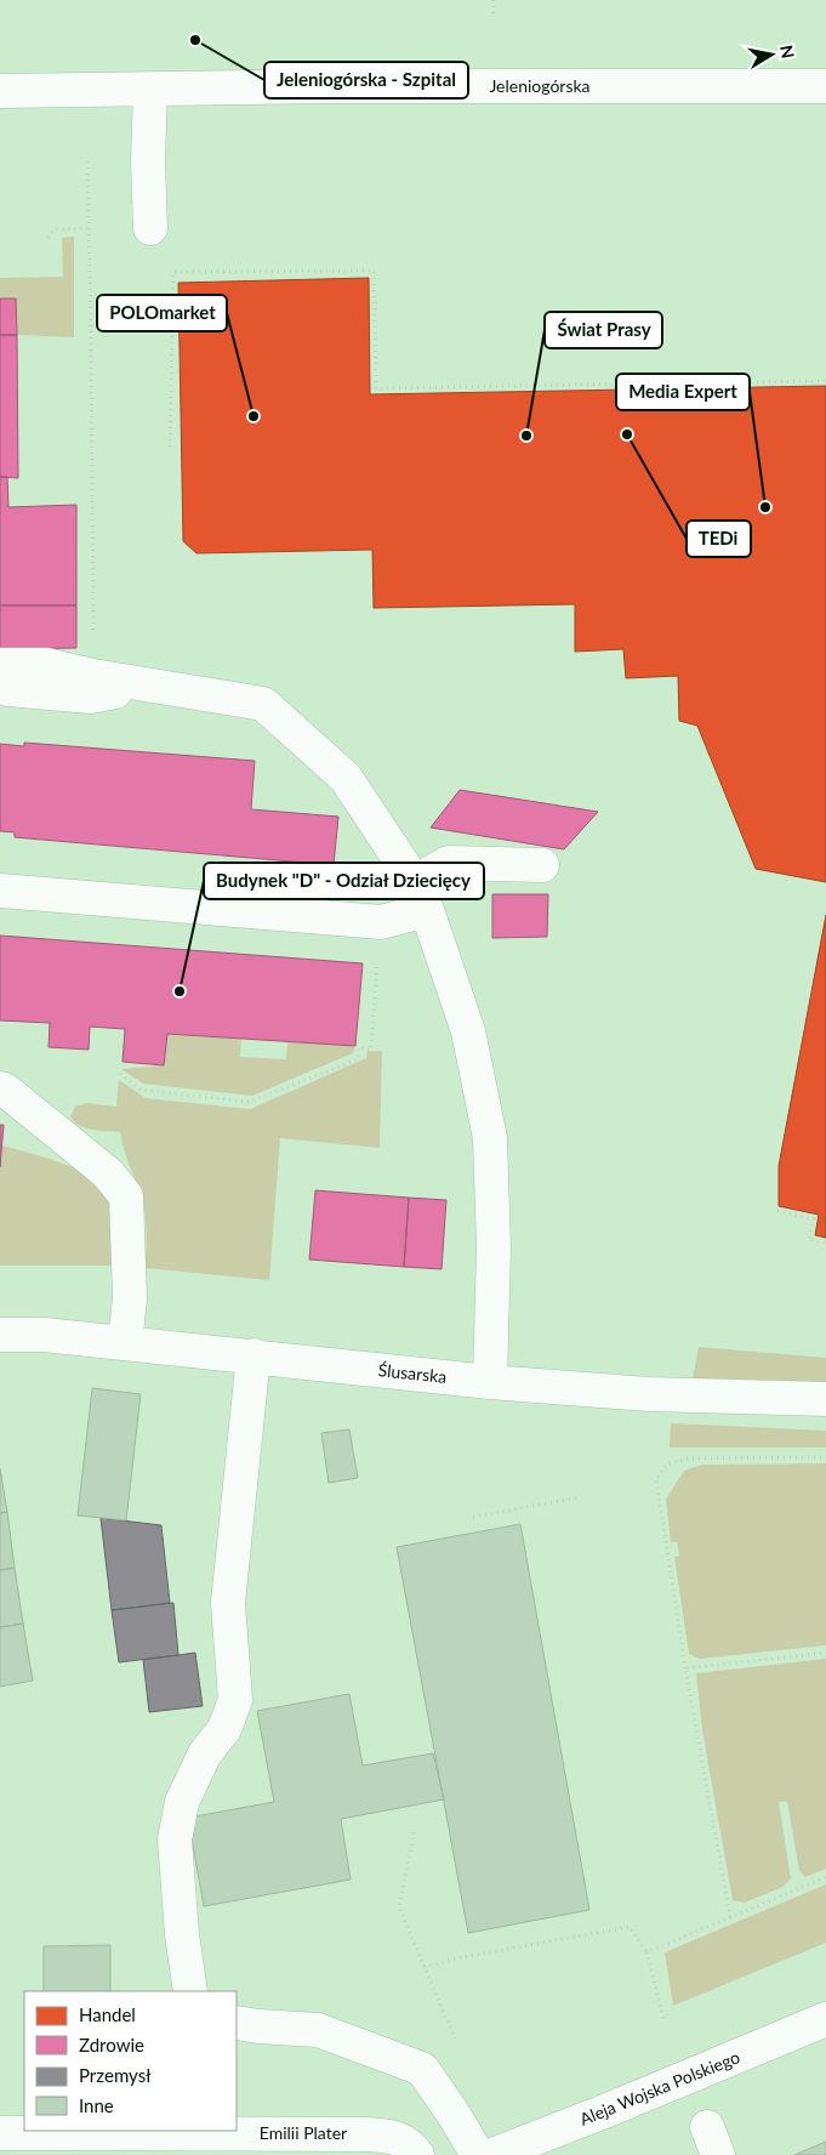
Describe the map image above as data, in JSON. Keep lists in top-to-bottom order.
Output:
{
  "streets": {
    "street": [
      "Jeleniogórska",
      "Ślusarska",
      "Aleja Wojska Polskiego",
      "Emilii Plater"
    ]
  },
  "places": [
    "Jeleniogórska - Szpital",
    "POLOmarket",
    "TEDi",
    "Świat Prasy",
    "Media Expert",
    "Budynek \"D\" - Odział Dziecięcy"
  ],
  "legend": [
    "Handel",
    "Zdrowie",
    "Przemysł",
    "Inne"
  ],
  "north": "right"
}
